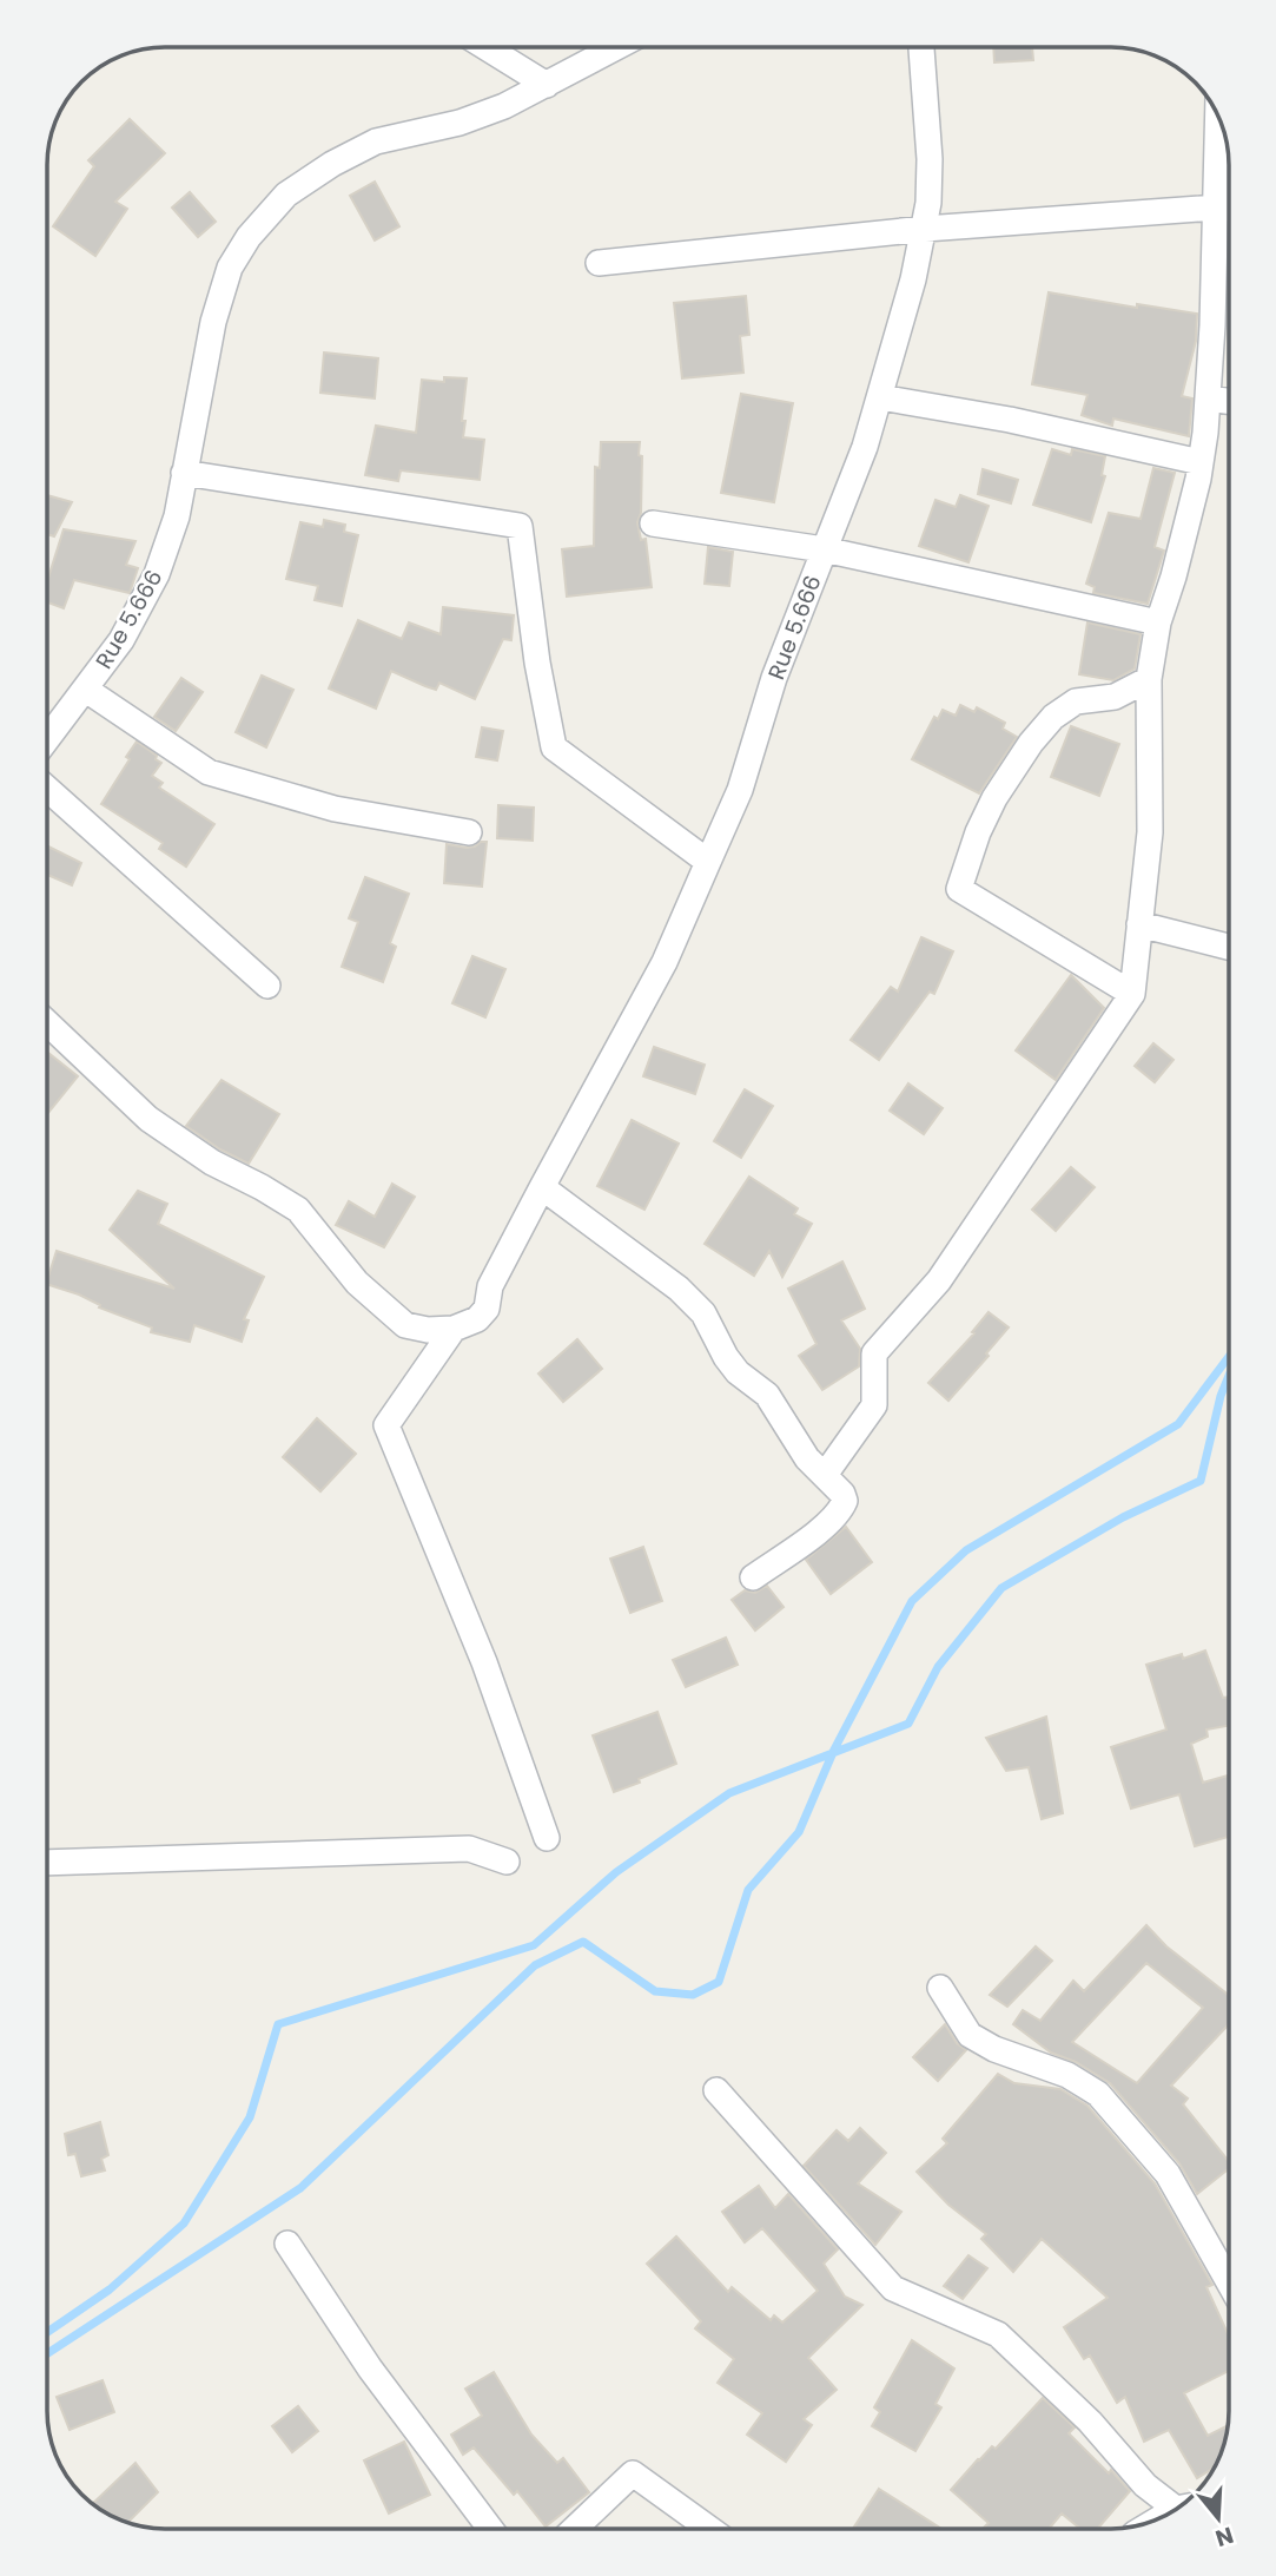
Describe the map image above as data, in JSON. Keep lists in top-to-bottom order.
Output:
{
  "streets": {
    "street": ["Rue 5.666"]
  },
  "north": "bottom"
}
